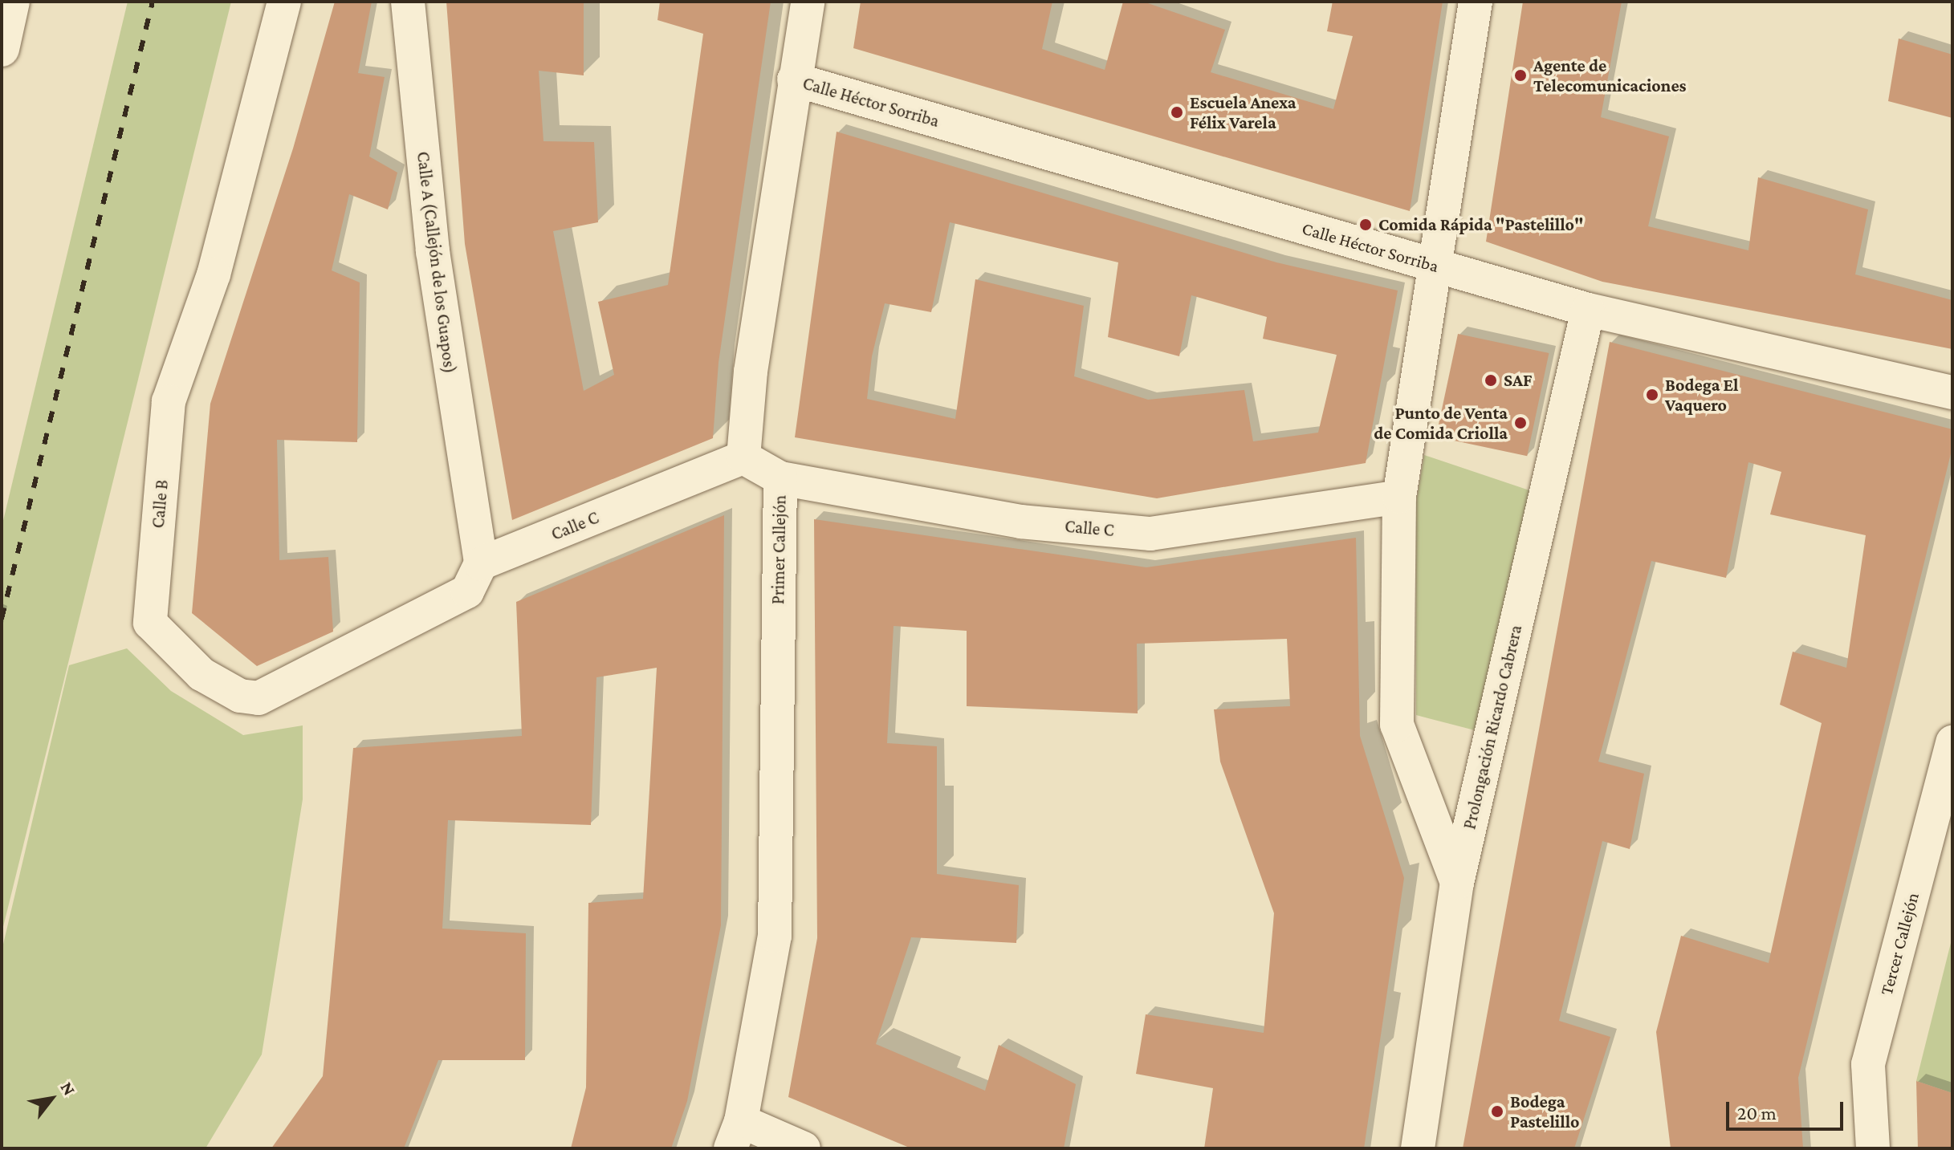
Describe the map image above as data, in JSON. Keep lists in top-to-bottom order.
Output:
{
  "streets": {
    "street": [
      "Calle Héctor Sorriba",
      "Calle A (Callejón de los Guapos)",
      "Calle B",
      "Calle C",
      "Primer Callejón",
      "Prolongación Ricardo Cabrera",
      "Tercer Callejón"
    ]
  },
  "crossings": [
    ["Calle Héctor Sorriba", "Prolongación Ricardo Cabrera"],
    ["Calle A (Callejón de los Guapos)", "Calle B"],
    ["Calle A (Callejón de los Guapos)", "Calle C"],
    ["Calle B", "Calle C"],
    ["Calle C", "Primer Callejón"]
  ],
  "places": [
    "Agente de Telecomunicaciones",
    "Escuela Anexa Félix Varela",
    "Comida Rápida \"Pastelillo\"",
    "SAF",
    "Bodega El Vaquero",
    "Punto de Venta de Comida Criolla",
    "Bodega Pastelillo"
  ],
  "scale_bar": "20 m",
  "north": "top right"
}
